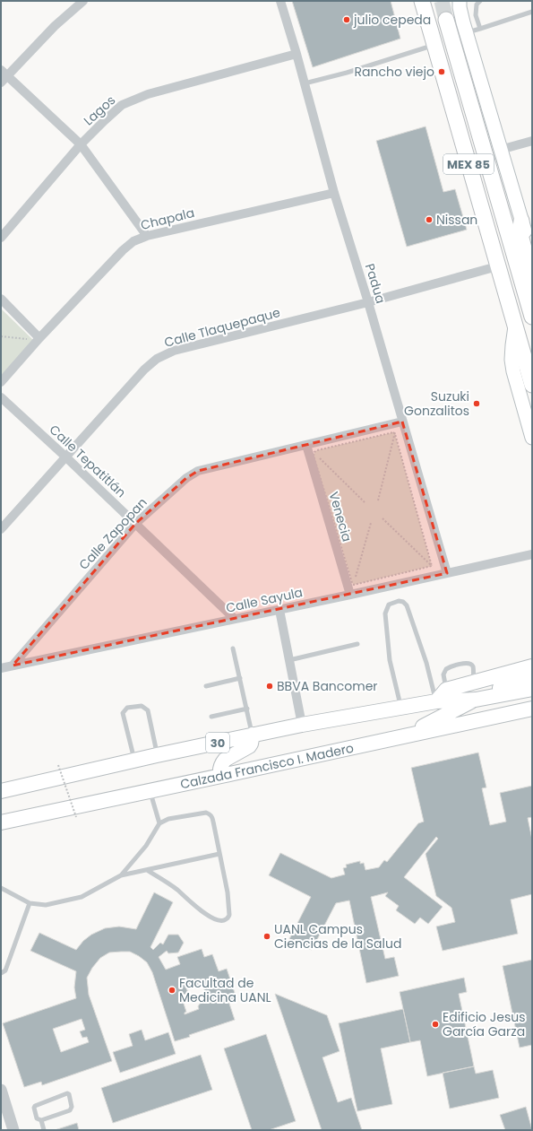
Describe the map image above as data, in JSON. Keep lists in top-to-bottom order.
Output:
{
  "streets": {
    "highway": ["MEX 85"],
    "main road": ["30", "Calzada Francisco I. Madero"],
    "street": [
      "Lagos",
      "Chapala",
      "Padua",
      "Calle Tlaquepaque",
      "Calle Tepatitlán",
      "Venecia",
      "Calle Zapopan",
      "Calle Sayula"
    ]
  },
  "crossings": [
    ["Lagos", "Padua"],
    ["MEX 85", "Calle Tlaquepaque"],
    ["Chapala", "Padua"],
    ["Padua", "Calle Tlaquepaque"],
    ["Padua", "Calle Zapopan"],
    ["Padua", "Calle Sayula"],
    ["Calle Tlaquepaque", "Calle Tepatitlán"],
    ["Calle Tepatitlán", "Calle Zapopan"],
    ["Calle Tepatitlán", "Calle Sayula"],
    ["Venecia", "Calle Zapopan"],
    ["Venecia", "Calle Sayula"],
    ["Calle Zapopan", "Calle Sayula"]
  ],
  "places": [
    "julio cepeda",
    "Rancho viejo",
    "Nissan",
    "Suzuki Gonzalitos",
    "BBVA Bancomer",
    "UANL Campus Ciencias de la Salud",
    "Facultad de Medicina UANL",
    "Edificio Jesus García Garza"
  ]
}
